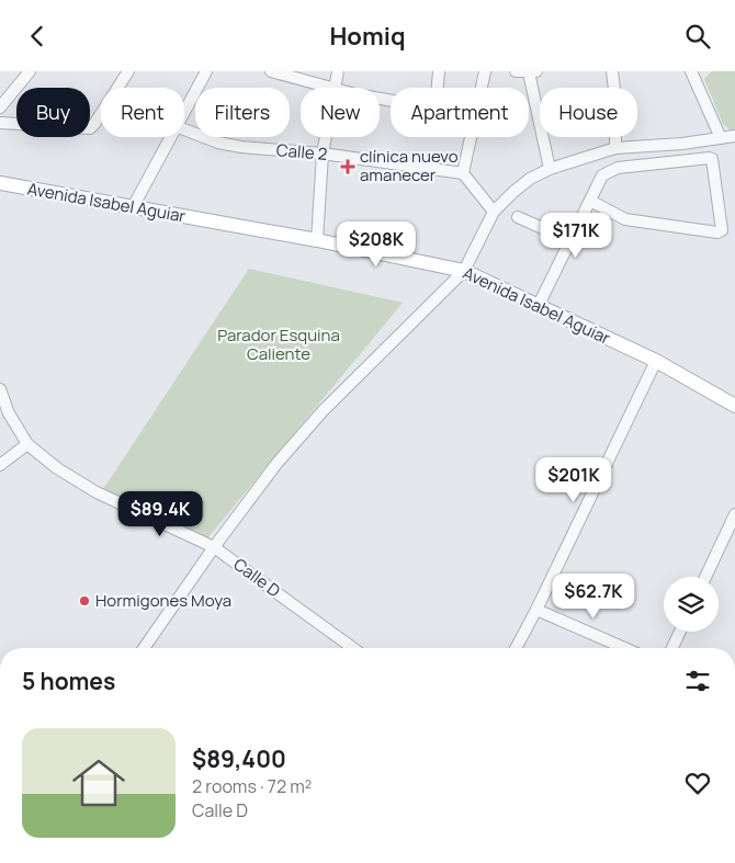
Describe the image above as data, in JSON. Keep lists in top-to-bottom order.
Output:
{
  "streets": {
    "main road": ["Avenida Isabel Aguiar"],
    "street": ["Calle 2", "Calle D"]
  },
  "parks": ["Parador Esquina Caliente"],
  "places": {
    "health": ["clínica nuevo amanecer"],
    "other": ["Hormigones Moya"]
  },
  "page": {
    "header": "Homiq",
    "chip": [
      "Buy",
      "Rent",
      "Filters",
      "New",
      "Apartment",
      "House"
    ],
    "price": [
      "$171K",
      "$208K",
      "$201K",
      "$89.4K",
      "$62.7K"
    ],
    "heading": "5 homes",
    "list": [
      {
        "name": "$89,400",
        "note": "2 rooms · 72 m² · Calle D"
      }
    ]
  }
}
